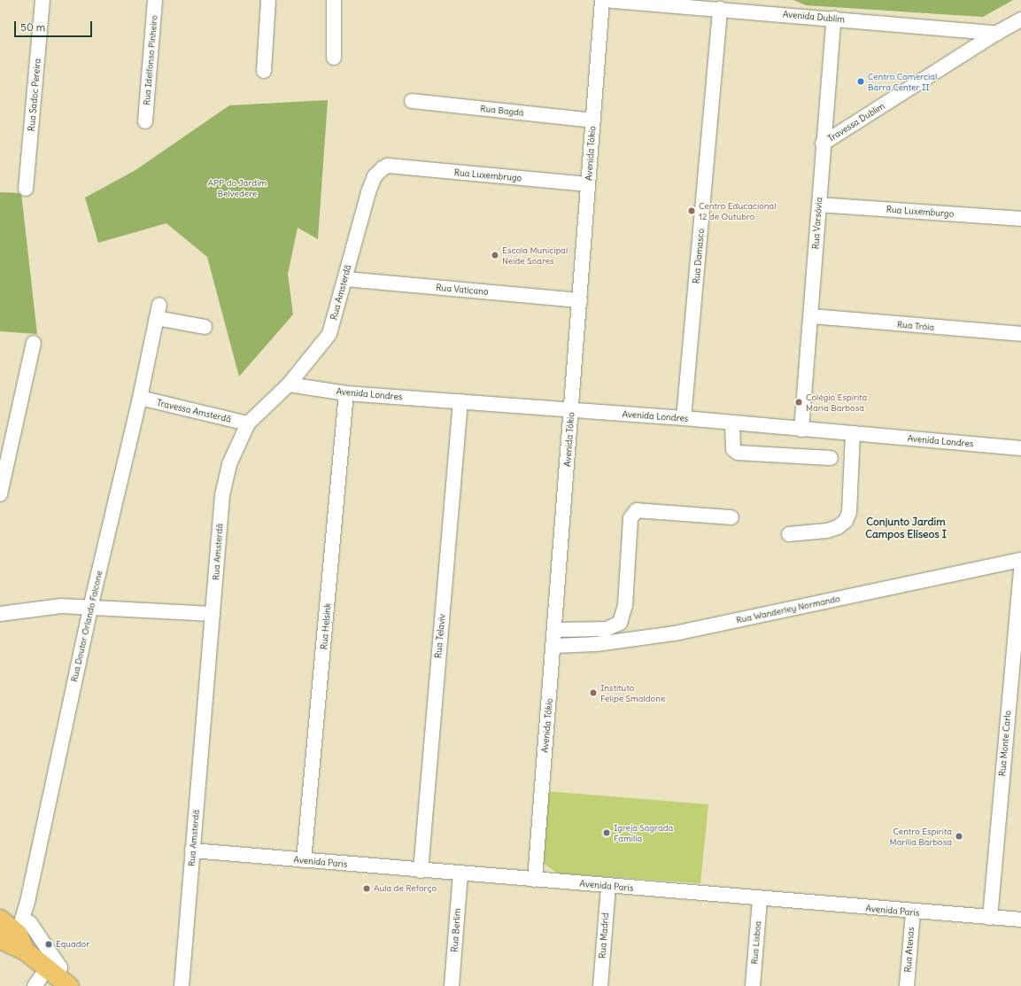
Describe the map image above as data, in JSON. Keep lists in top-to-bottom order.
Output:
{
  "streets": {
    "street": [
      "Avenida Dublim",
      "Rua Idelfonso Pinheiro",
      "Rua Sadoc Pereira",
      "Rua Bagdá",
      "Travessa Dublim",
      "Avenida Tókio",
      "Rua Luxembrugo",
      "Rua Luxemburgo",
      "Rua Varsóvia",
      "Rua Damasco",
      "Rua Vaticano",
      "Rua Amsterdã",
      "Rua Tróia",
      "Avenida Londres",
      "Travessa Amsterdã",
      "Rua Wanderley Normando",
      "Rua Doutor Orlando Falcone",
      "Rua Helsink",
      "Rua Telaviv",
      "Rua Monte Carlo",
      "Avenida Paris",
      "Rua Berlim",
      "Rua Madrid",
      "Rua Lisboa",
      "Rua Atenas"
    ]
  },
  "crossings": [
    ["Avenida Dublim", "Travessa Dublim"],
    ["Avenida Dublim", "Avenida Tókio"],
    ["Avenida Dublim", "Rua Varsóvia"],
    ["Avenida Dublim", "Rua Damasco"],
    ["Rua Bagdá", "Avenida Tókio"],
    ["Travessa Dublim", "Rua Varsóvia"],
    ["Avenida Tókio", "Rua Luxembrugo"],
    ["Avenida Tókio", "Rua Vaticano"],
    ["Avenida Tókio", "Avenida Londres"],
    ["Avenida Tókio", "Rua Wanderley Normando"],
    ["Avenida Tókio", "Avenida Paris"],
    ["Rua Luxembrugo", "Rua Amsterdã"],
    ["Rua Luxemburgo", "Rua Varsóvia"],
    ["Rua Varsóvia", "Rua Tróia"],
    ["Rua Varsóvia", "Avenida Londres"],
    ["Rua Damasco", "Avenida Londres"],
    ["Rua Vaticano", "Rua Amsterdã"],
    ["Rua Amsterdã", "Avenida Londres"],
    ["Rua Amsterdã", "Travessa Amsterdã"],
    ["Rua Amsterdã", "Avenida Paris"],
    ["Avenida Londres", "Rua Helsink"],
    ["Avenida Londres", "Rua Telaviv"],
    ["Travessa Amsterdã", "Rua Doutor Orlando Falcone"],
    ["Rua Helsink", "Avenida Paris"],
    ["Rua Telaviv", "Avenida Paris"],
    ["Rua Monte Carlo", "Avenida Paris"],
    ["Avenida Paris", "Rua Berlim"],
    ["Avenida Paris", "Rua Madrid"],
    ["Avenida Paris", "Rua Lisboa"],
    ["Avenida Paris", "Rua Atenas"]
  ],
  "districts": ["Conjunto Jardim Campos Elíseos I"],
  "parks": ["APP do Jardim Belvedere"],
  "places": [
    "Centro Comercial Barra Center II",
    "Centro Educacional 12 de Outubro",
    "Escola Municipal Neide Soares",
    "Colégio Espirita Maria Barbosa",
    "Instituto Felipe Smaldone",
    "Igreja Sagrada Família",
    "Centro Espírita Marília Barbosa",
    "Aula de Reforço",
    "Equador"
  ],
  "scale_bar": "50 m"
}
